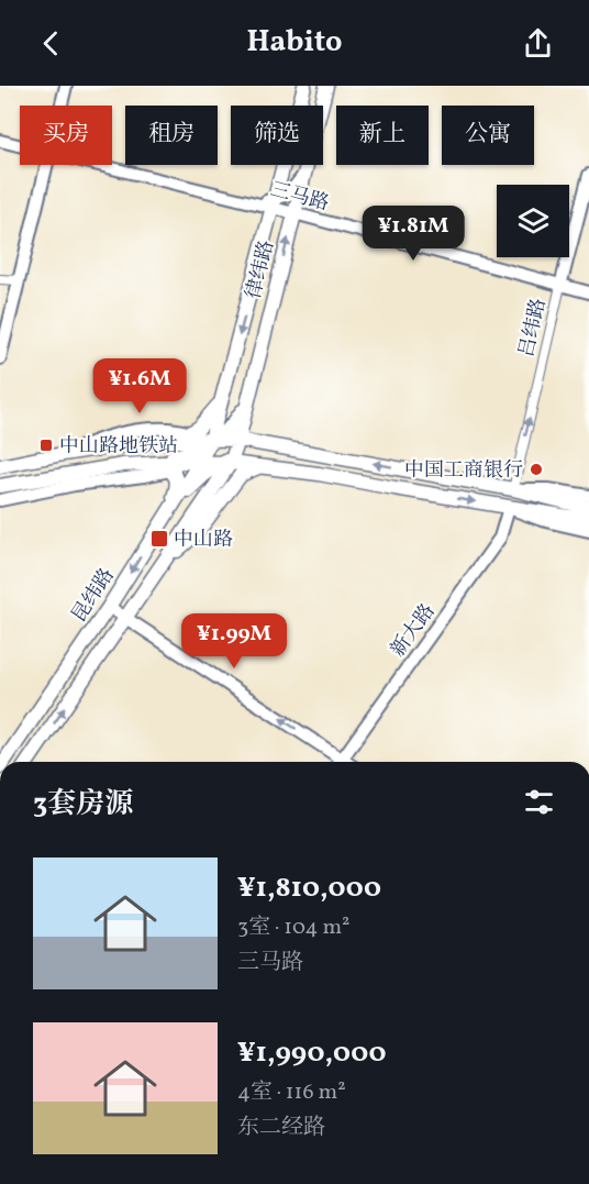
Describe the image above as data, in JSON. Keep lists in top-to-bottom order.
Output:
{
  "streets": {
    "main road": ["律纬路", "昆纬路"],
    "street": ["三马路", "吕纬路", "新大路"]
  },
  "crossings": [
    ["三马路", "律纬路"],
    ["三马路", "吕纬路"],
    ["律纬路", "昆纬路"]
  ],
  "one_way": ["吕纬路"],
  "places": {
    "transit": ["中山路地铁站", "中山路"],
    "other": ["中国工商银行"]
  },
  "page": {
    "header": "Habito",
    "chip": [
      "买房",
      "租房",
      "筛选",
      "新上",
      "公寓"
    ],
    "price": ["¥1.81M", "¥1.6M", "¥1.99M"],
    "heading": "3套房源",
    "list": [
      {
        "name": "¥1,810,000",
        "note": "3室 · 104 m² · 三马路"
      },
      {
        "name": "¥1,990,000",
        "note": "4室 · 116 m² · 东二经路"
      }
    ]
  }
}
